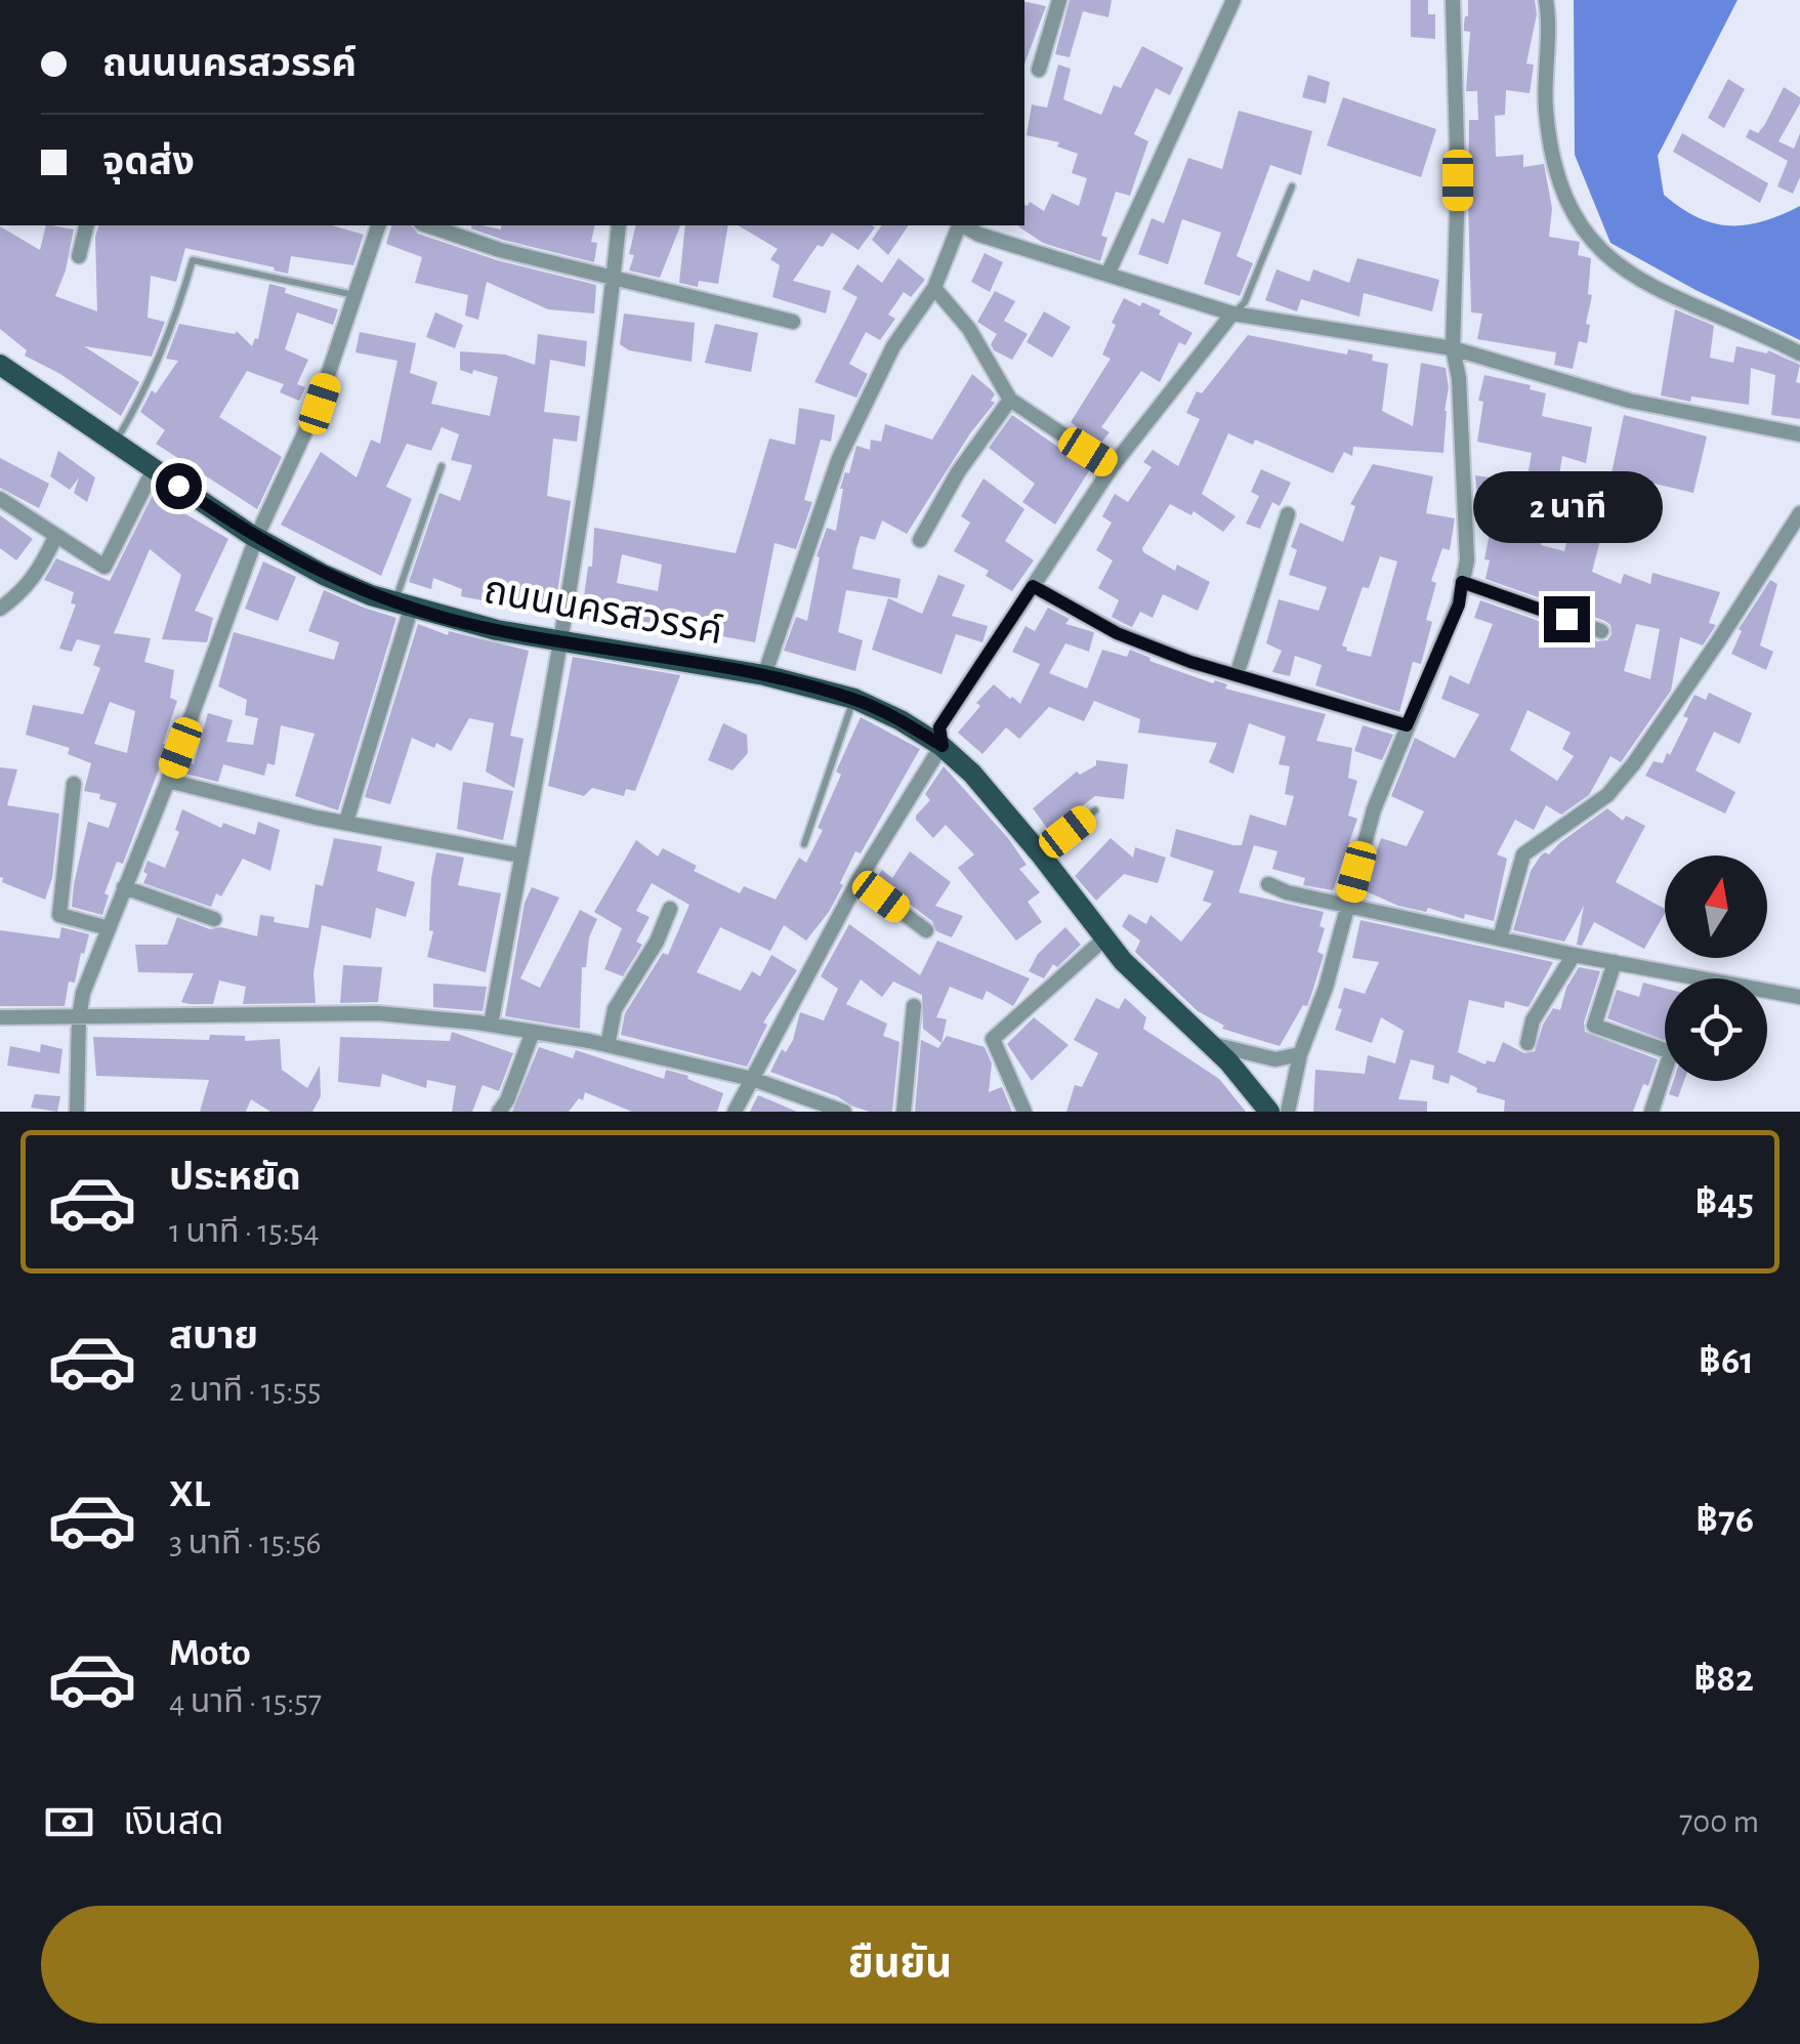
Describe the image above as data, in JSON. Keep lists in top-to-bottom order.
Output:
{
  "streets": {
    "main road": ["ถนนนครสวรรค์"]
  },
  "north": "top",
  "page": {
    "banner": ["ถนนนครสวรรค์", "จุดส่ง"],
    "bubble": "2 นาที",
    "list": [
      {
        "name": "ประหยัด",
        "note": "1 นาที · 15:54",
        "value": "฿45"
      },
      {
        "name": "สบาย",
        "note": "2 นาที · 15:55",
        "value": "฿61"
      },
      {
        "name": "XL",
        "note": "3 นาที · 15:56",
        "value": "฿76"
      },
      {
        "name": "Moto",
        "note": "4 นาที · 15:57",
        "value": "฿82"
      }
    ],
    "pay": ["เงินสด", "700 m"],
    "buttons": "ยืนยัน"
  }
}
